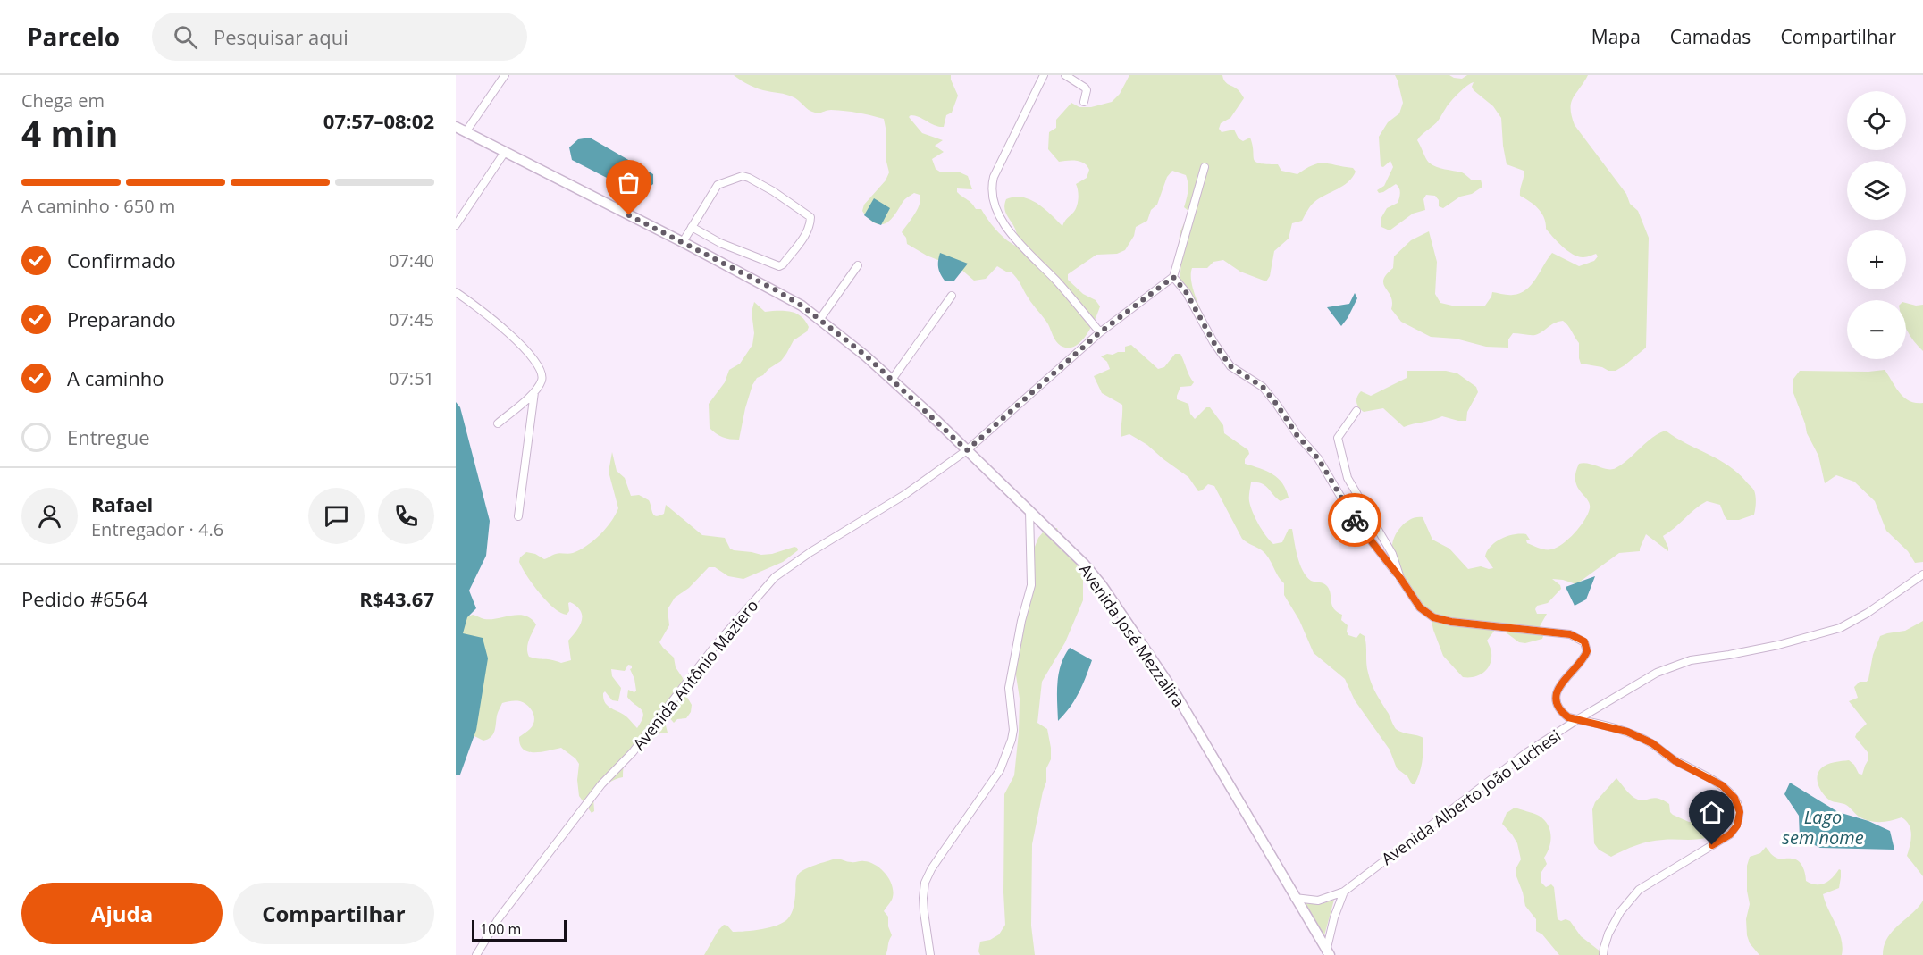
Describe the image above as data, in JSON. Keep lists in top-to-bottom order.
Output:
{
  "streets": {
    "main road": ["Avenida José Mezzalira"],
    "street": ["Avenida Antônio Maziero", "Avenida Alberto João Luchesi"]
  },
  "crossings": [
    ["Avenida José Mezzalira", "Avenida Antônio Maziero"]
  ],
  "water": ["Lago sem nome"],
  "scale_bar": "100 m",
  "page": {
    "header": "Parcelo",
    "search": "Pesquisar aqui",
    "nav": ["Mapa", "Camadas", "Compartilhar"],
    "heading": ["4 min", "Chega em", "07:57–08:02"],
    "panel": [
      "Rafael",
      "Entregador · 4.6",
      "Pedido #6564",
      "R$43.67"
    ],
    "map_buttons": ["+", "−"],
    "bar": "A caminho · 650 m",
    "list": [
      ["Confirmado", "07:40"],
      ["Preparando", "07:45"],
      ["A caminho", "07:51"],
      "Entregue"
    ],
    "buttons": ["Ajuda", "Compartilhar"],
    "scale": "100 m"
  }
}
